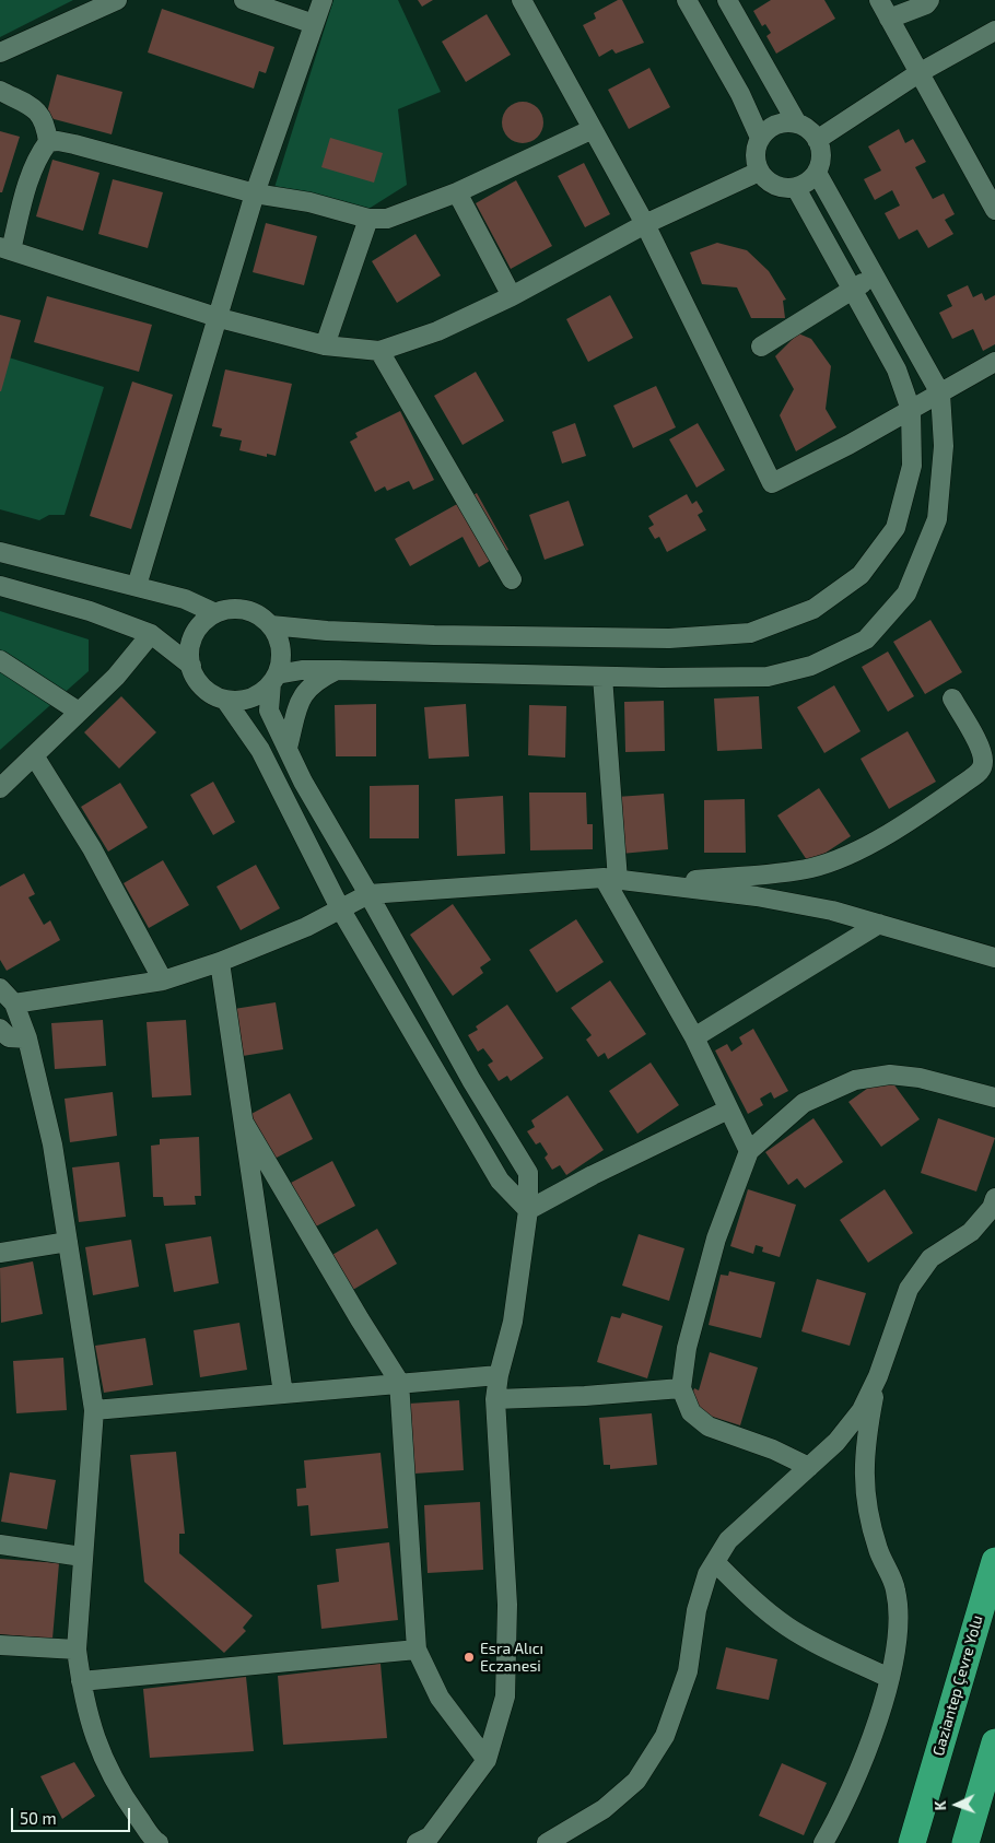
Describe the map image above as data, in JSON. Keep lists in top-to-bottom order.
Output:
{
  "streets": {
    "highway": ["Gaziantep Çevre Yolu"]
  },
  "places": ["Esra Alıcı Eczanesi"],
  "scale_bar": "50 m",
  "north": "left"
}
